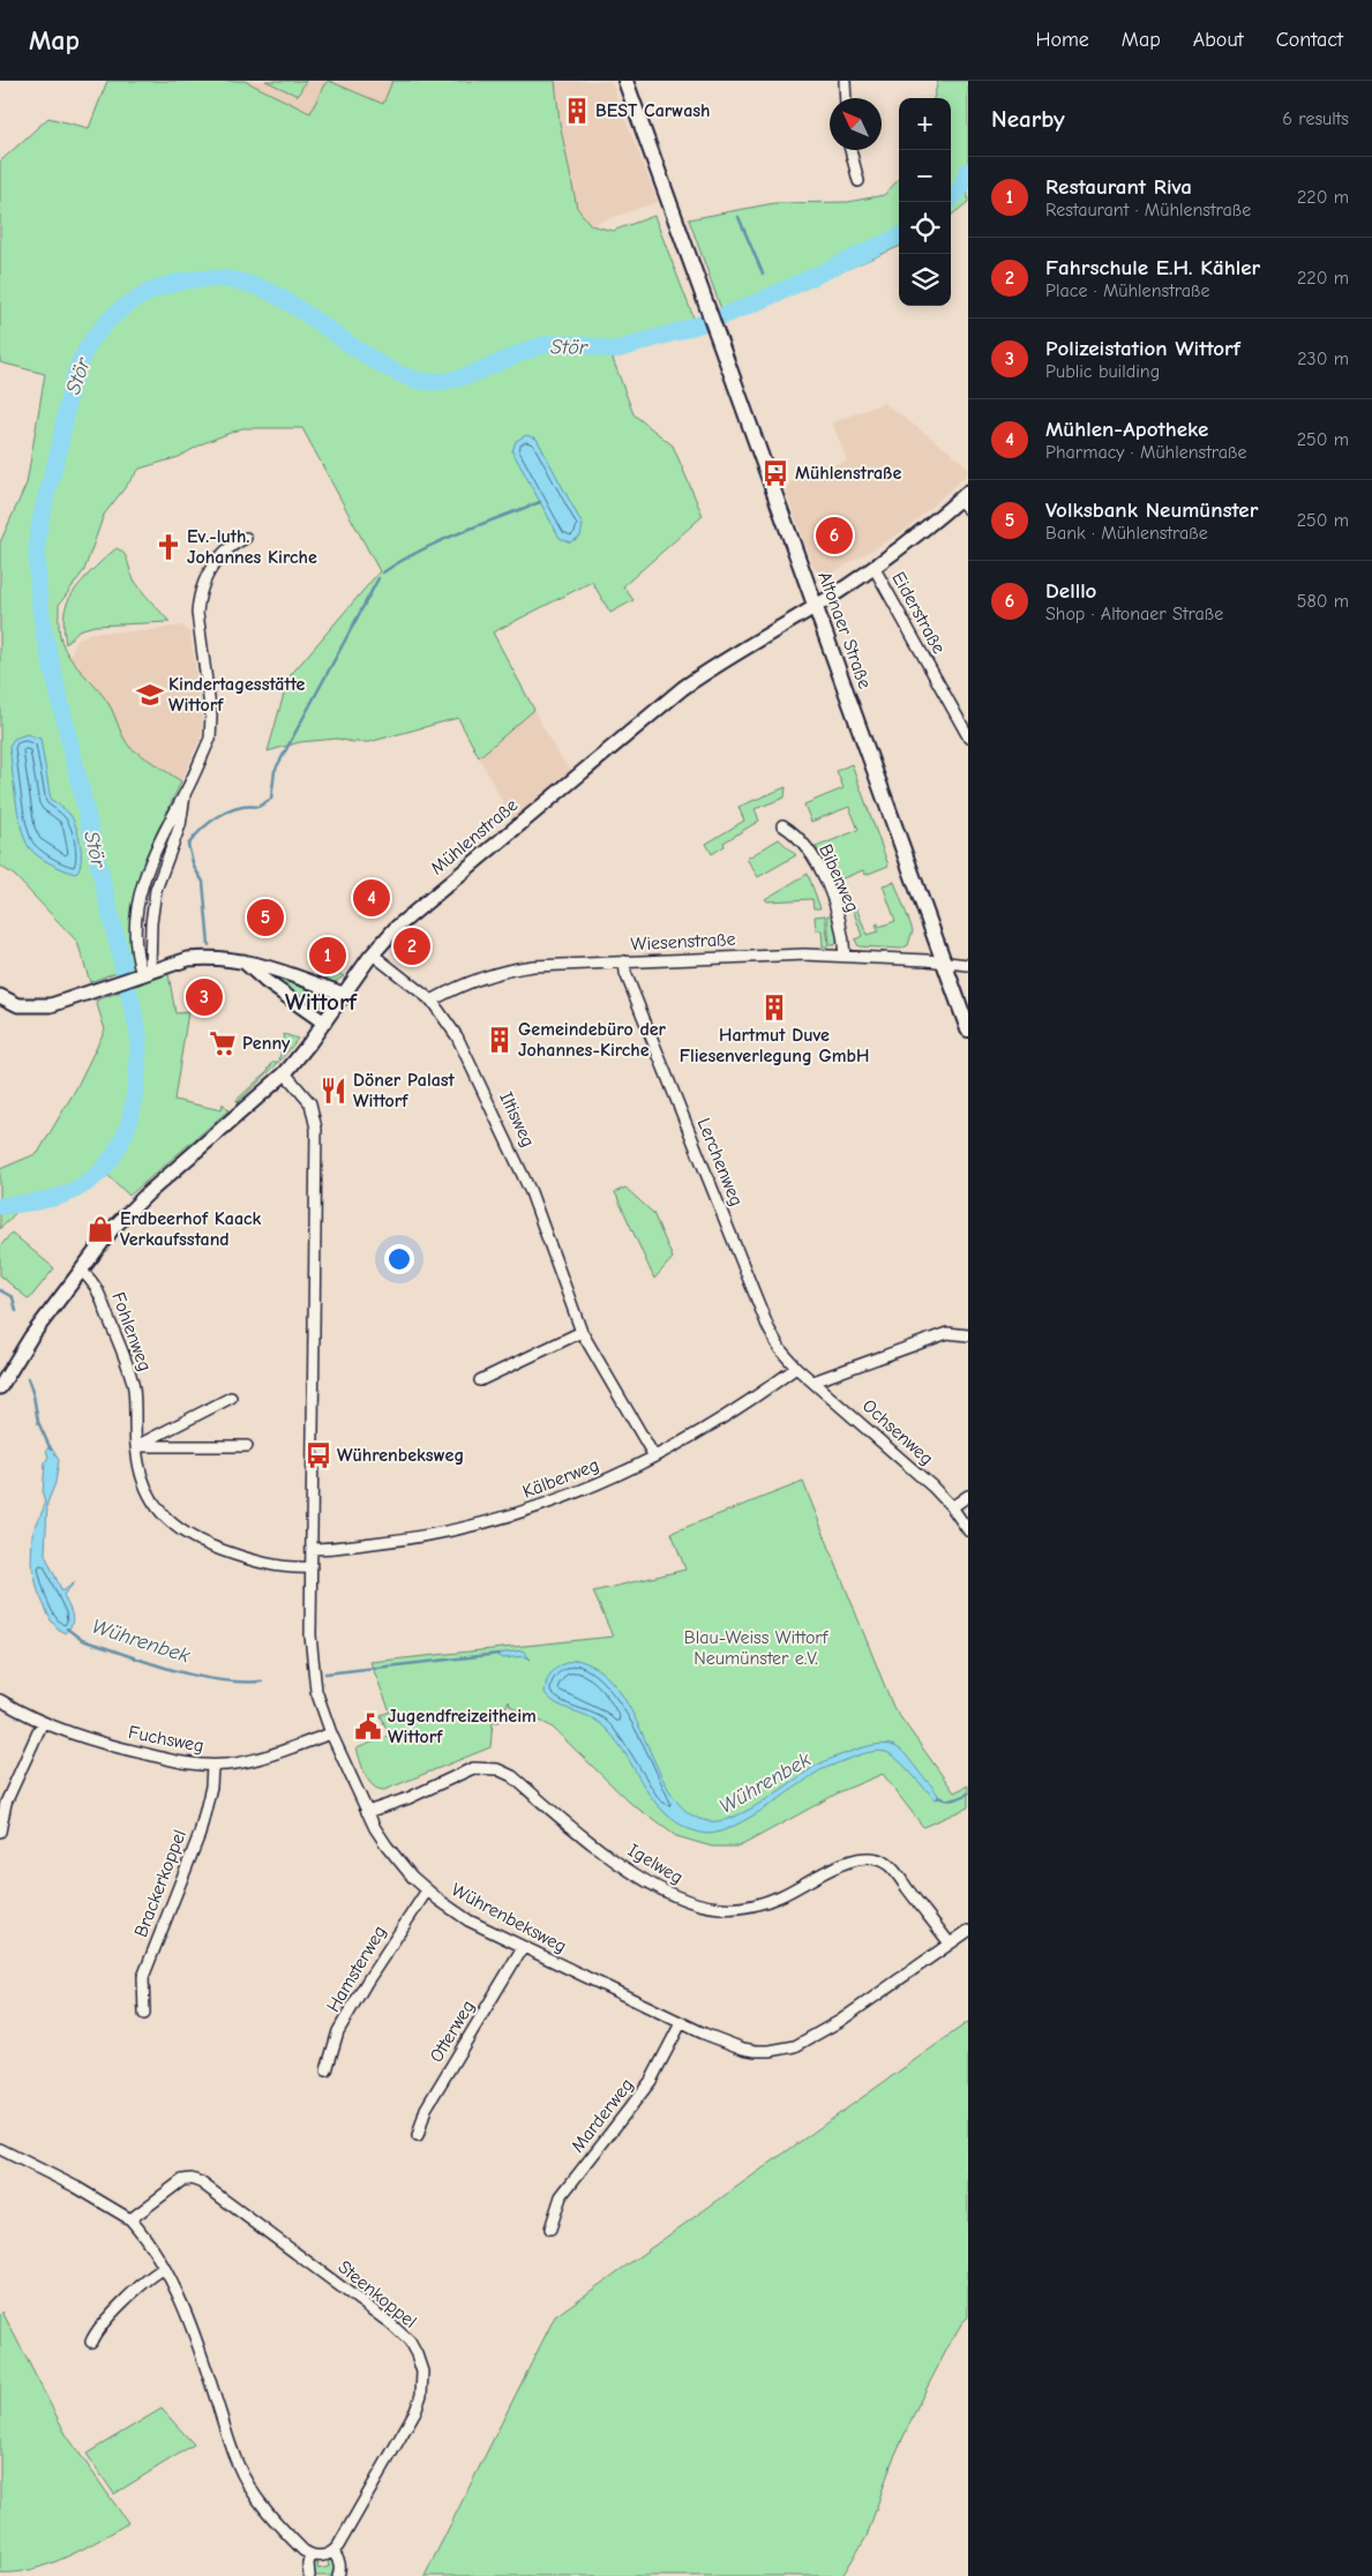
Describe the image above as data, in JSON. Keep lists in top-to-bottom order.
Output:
{
  "streets": {
    "main road": ["Altonaer Straße"],
    "street": [
      "Eiderstraße",
      "Mühlenstraße",
      "Biberweg",
      "Wiesenstraße",
      "Iltisweg",
      "Lerchenweg",
      "Fohlenweg",
      "Ochsenweg",
      "Kälberweg",
      "Fuchsweg",
      "Igelweg",
      "Brackerkoppel",
      "Wührenbeksweg",
      "Hamsterweg",
      "Otterweg",
      "Marderweg",
      "Steenkoppel"
    ]
  },
  "crossings": [
    ["Eiderstraße", "Mühlenstraße"],
    ["Altonaer Straße", "Mühlenstraße"],
    ["Altonaer Straße", "Wiesenstraße"],
    ["Mühlenstraße", "Iltisweg"],
    ["Mühlenstraße", "Fohlenweg"],
    ["Mühlenstraße", "Wührenbeksweg"],
    ["Biberweg", "Wiesenstraße"],
    ["Wiesenstraße", "Iltisweg"],
    ["Wiesenstraße", "Lerchenweg"],
    ["Iltisweg", "Kälberweg"],
    ["Lerchenweg", "Ochsenweg"],
    ["Lerchenweg", "Kälberweg"],
    ["Fohlenweg", "Wührenbeksweg"],
    ["Ochsenweg", "Kälberweg"],
    ["Kälberweg", "Wührenbeksweg"],
    ["Fuchsweg", "Brackerkoppel"],
    ["Fuchsweg", "Wührenbeksweg"],
    ["Igelweg", "Wührenbeksweg"],
    ["Wührenbeksweg", "Hamsterweg"],
    ["Wührenbeksweg", "Otterweg"],
    ["Wührenbeksweg", "Marderweg"]
  ],
  "districts": ["Wittorf"],
  "water": ["Stör", "Wührenbek"],
  "parks": ["Blau-Weiss Wittorf Neumünster e.V."],
  "places": {
    "building": ["BEST Carwash", "Hartmut Duve Fliesenverlegung GmbH", "Gemeindebüro der Johannes-Kirche"],
    "bus stop": ["Mühlenstraße", "Wührenbeksweg"],
    "church": ["Ev.-luth. Johannes Kirche"],
    "school or university": ["Kindertagesstätte Wittorf"],
    "supermarket": ["Penny"],
    "restaurant": ["Döner Palast Wittorf"],
    "shop": ["Erdbeerhof Kaack Verkaufsstand"],
    "public building": ["Jugendfreizeitheim Wittorf"]
  },
  "north": "top left",
  "page": {
    "header": "Map",
    "nav": [
      "Home",
      "Map",
      "About",
      "Contact"
    ],
    "heading": ["Nearby", "6 results"],
    "map_buttons": ["+", "−"],
    "list": [
      {
        "mark": "1",
        "name": "Restaurant Riva",
        "note": "Restaurant · Mühlenstraße",
        "value": "220 m"
      },
      {
        "mark": "2",
        "name": "Fahrschule E.H. Kähler",
        "note": "Place · Mühlenstraße",
        "value": "220 m"
      },
      {
        "mark": "3",
        "name": "Polizeistation Wittorf",
        "note": "Public building",
        "value": "230 m"
      },
      {
        "mark": "4",
        "name": "Mühlen-Apotheke",
        "note": "Pharmacy · Mühlenstraße",
        "value": "250 m"
      },
      {
        "mark": "5",
        "name": "Volksbank Neumünster",
        "note": "Bank · Mühlenstraße",
        "value": "250 m"
      },
      {
        "mark": "6",
        "name": "Delllo",
        "note": "Shop · Altonaer Straße",
        "value": "580 m"
      }
    ],
    "pins": [
      "6",
      "4",
      "5",
      "2",
      "1",
      "3"
    ]
  }
}
